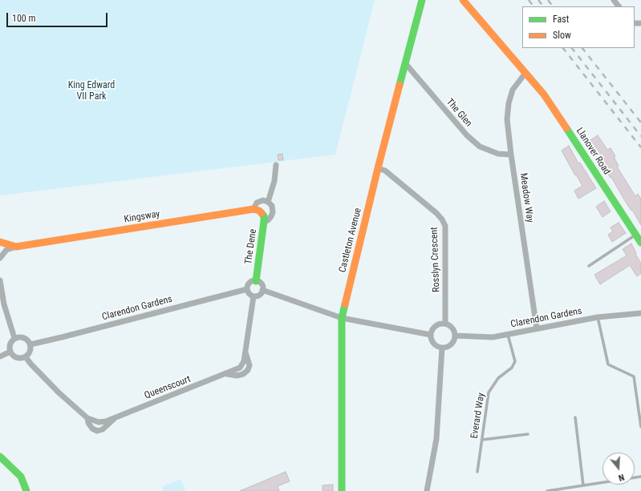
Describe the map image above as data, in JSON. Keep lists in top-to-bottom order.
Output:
{
  "streets": {
    "street": [
      "The Glen",
      "Llanover Road",
      "Meadow Way",
      "Kingsway",
      "Castleton Avenue",
      "The Dene",
      "Rosslyn Crescent",
      "Clarendon Gardens",
      "Queenscourt"
    ],
    "lane": ["Everard Way"]
  },
  "crossings": [
    ["The Glen", "Meadow Way"],
    ["The Glen", "Castleton Avenue"],
    ["Llanover Road", "Meadow Way"],
    ["Meadow Way", "Clarendon Gardens"],
    ["Castleton Avenue", "Rosslyn Crescent"],
    ["The Dene", "Clarendon Gardens"],
    ["The Dene", "Queenscourt"],
    ["Rosslyn Crescent", "Clarendon Gardens"],
    ["Clarendon Gardens", "Queenscourt"],
    ["Clarendon Gardens", "Everard Way"]
  ],
  "parks": ["King Edward VII Park"],
  "legend": ["Fast", "Slow"],
  "scale_bar": "100 m",
  "north": "bottom"
}
